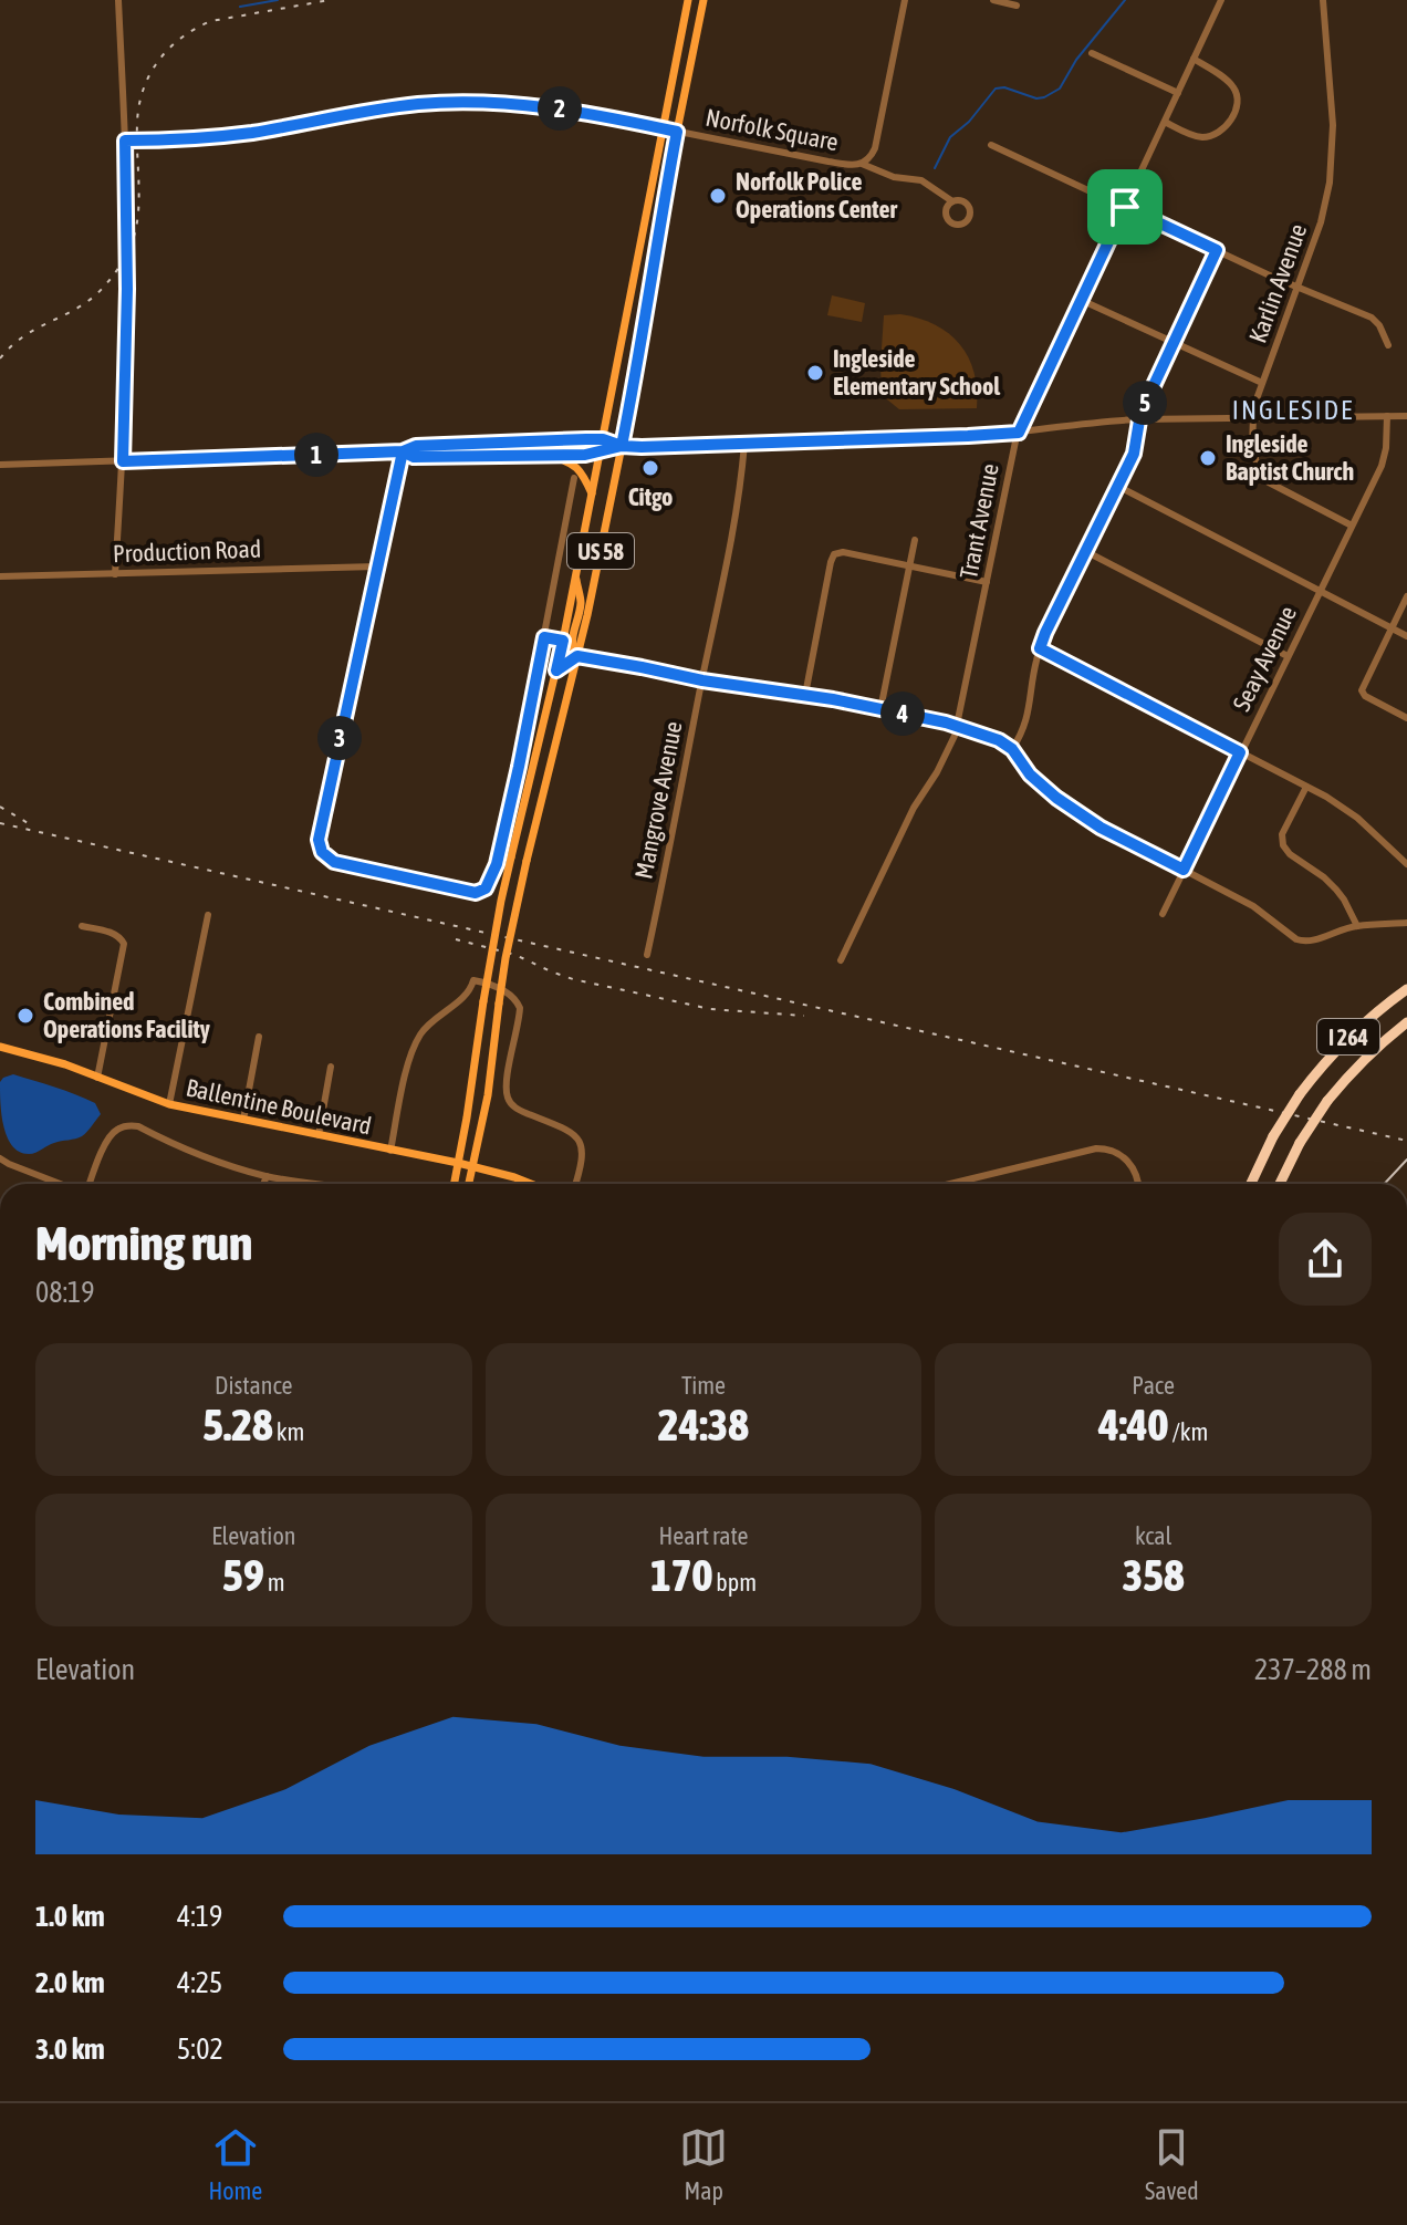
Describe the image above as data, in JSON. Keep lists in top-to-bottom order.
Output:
{
  "streets": {
    "highway": ["I 264"],
    "main road": ["US 58", "Ballentine Boulevard"],
    "street": [
      "Norfolk Square",
      "Karlin Avenue",
      "Trant Avenue",
      "Production Road",
      "Seay Avenue",
      "Mangrove Avenue"
    ]
  },
  "crossings": [
    ["Norfolk Square", "US 58"],
    ["Karlin Avenue", "Seay Avenue"],
    ["US 58", "Ballentine Boulevard"]
  ],
  "districts": ["INGLESIDE"],
  "places": [
    "Norfolk Police Operations Center",
    "Ingleside Elementary School",
    "Ingleside Baptist Church",
    "Citgo",
    "Combined Operations Facility"
  ],
  "page": {
    "pins": [
      "2",
      "5",
      "1",
      "4",
      "3"
    ],
    "heading": ["Morning run", "08:19"],
    "stats": [
      ["Distance", "5.28 km"],
      ["Time", "24:38"],
      ["Pace", "4:40 /km"],
      ["Elevation", "59 m"],
      ["Heart rate", "170 bpm"],
      ["kcal", "358"]
    ],
    "chart": ["Elevation", "237–288 m"],
    "list": [
      {
        "name": "1.0 km",
        "note": "4:19"
      },
      {
        "name": "2.0 km",
        "note": "4:25"
      },
      {
        "name": "3.0 km",
        "note": "5:02"
      }
    ],
    "tabs": ["Home", "Map", "Saved"]
  }
}
